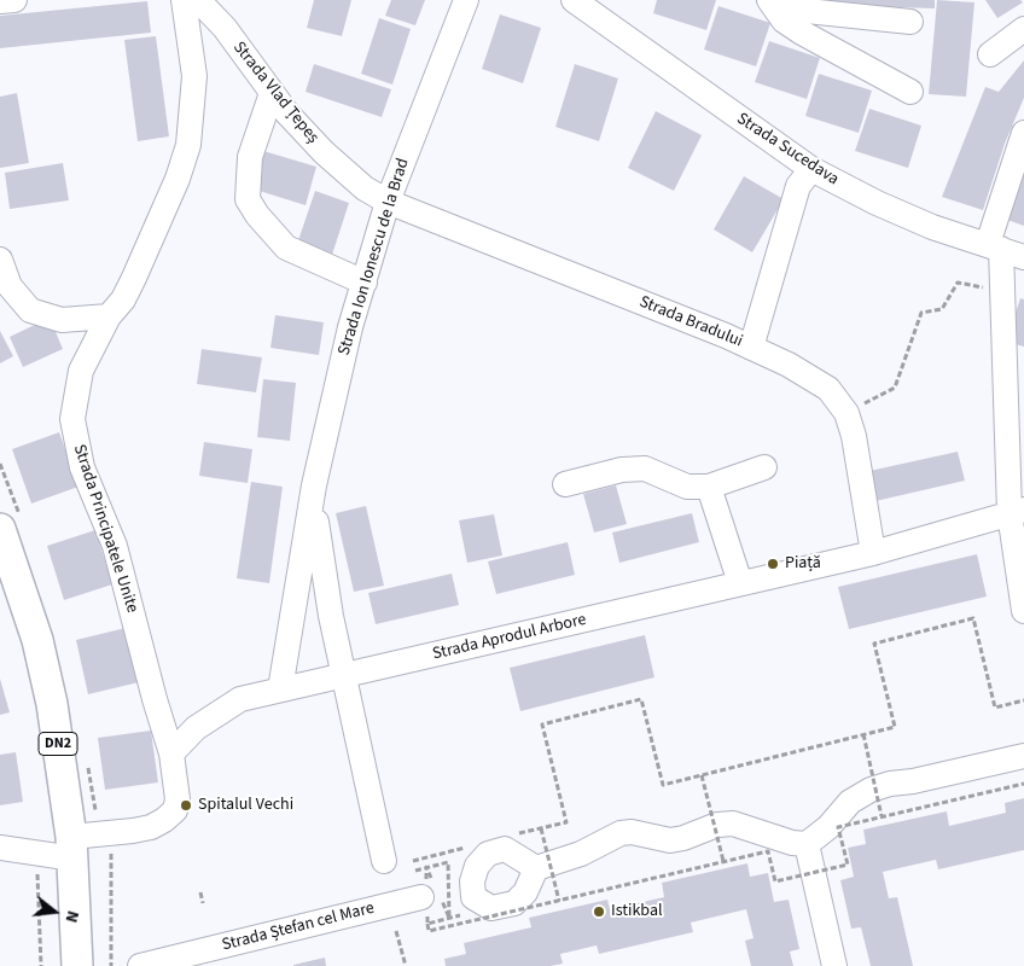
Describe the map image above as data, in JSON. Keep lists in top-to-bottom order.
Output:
{
  "streets": {
    "main road": ["DN2"],
    "street": [
      "Strada Vlad Țepeș",
      "Strada Sucedava",
      "Strada Ion Ionescu de la Brad",
      "Strada Bradului",
      "Strada Principatele Unite",
      "Strada Aprodul Arbore",
      "Strada Ștefan cel Mare"
    ]
  },
  "crossings": [
    ["Strada Vlad Țepeș", "Strada Ion Ionescu de la Brad"],
    ["Strada Vlad Țepeș", "Strada Bradului"],
    ["Strada Ion Ionescu de la Brad", "Strada Bradului"],
    ["Strada Ion Ionescu de la Brad", "Strada Aprodul Arbore"],
    ["Strada Bradului", "Strada Aprodul Arbore"],
    ["Strada Principatele Unite", "Strada Aprodul Arbore"]
  ],
  "places": ["Piață", "Spitalul Vechi", "Istikbal"],
  "north": "right"
}
